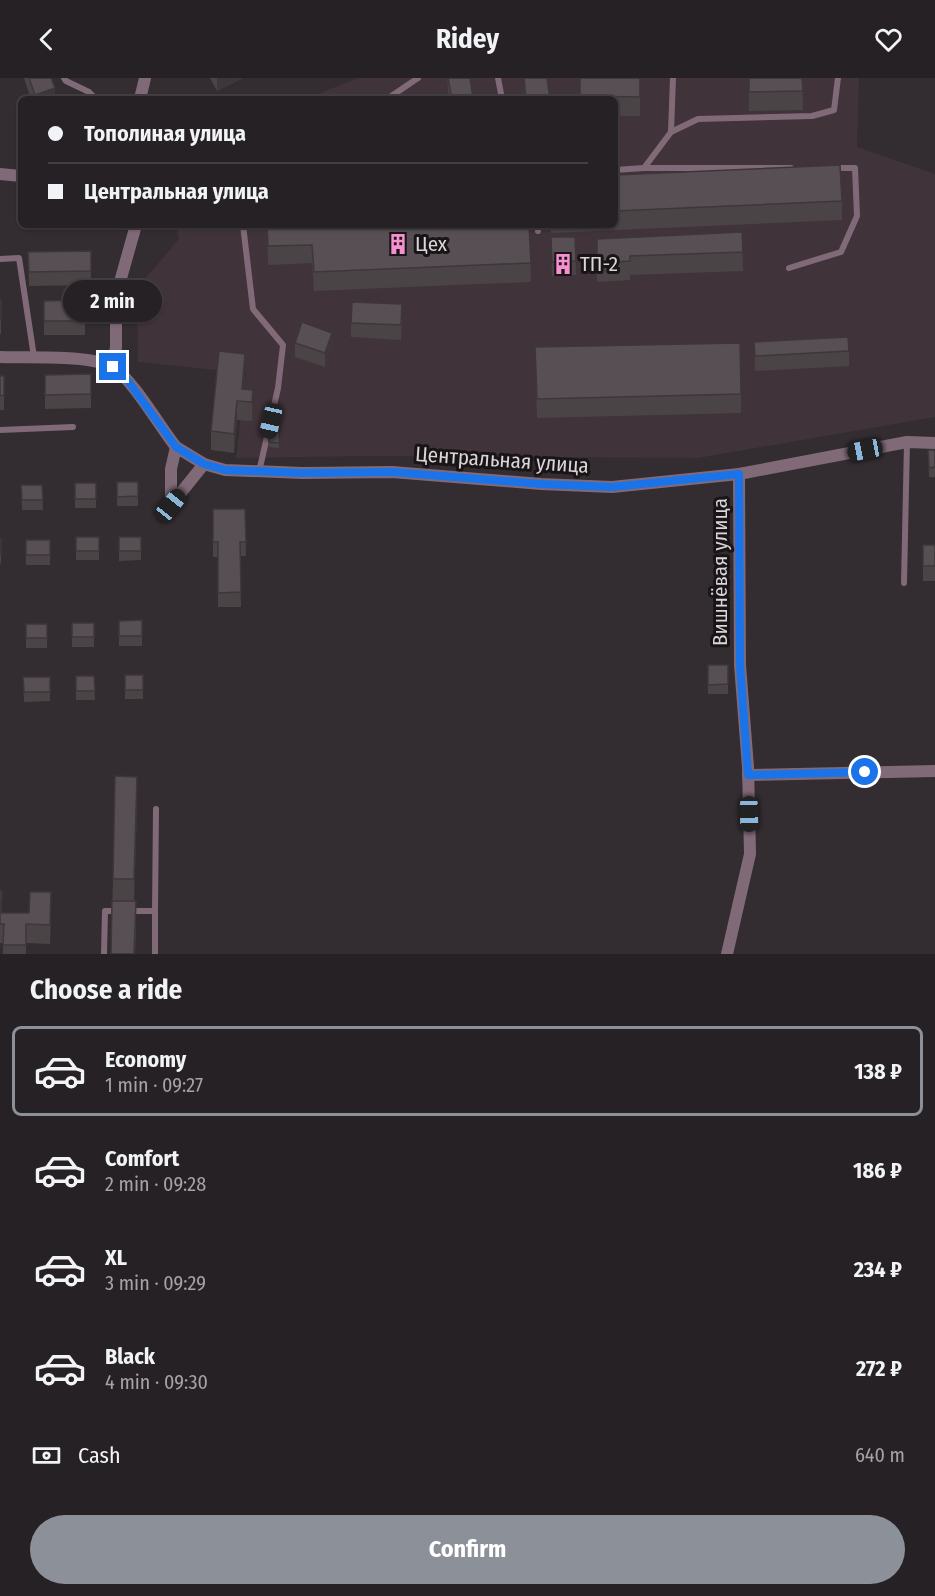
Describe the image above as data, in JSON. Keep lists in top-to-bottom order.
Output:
{
  "streets": {
    "street": ["Центральная улица", "Вишнёвая улица"]
  },
  "crossings": [
    ["Центральная улица", "Вишнёвая улица"]
  ],
  "places": {
    "building": ["Цех", "ТП-2"]
  },
  "page": {
    "header": "Ridey",
    "banner": ["Тополиная улица", "Центральная улица"],
    "bubble": "2 min",
    "heading": "Choose a ride",
    "list": [
      {
        "name": "Economy",
        "note": "1 min · 09:27",
        "value": "138 ₽"
      },
      {
        "name": "Comfort",
        "note": "2 min · 09:28",
        "value": "186 ₽"
      },
      {
        "name": "XL",
        "note": "3 min · 09:29",
        "value": "234 ₽"
      },
      {
        "name": "Black",
        "note": "4 min · 09:30",
        "value": "272 ₽"
      }
    ],
    "pay": ["Cash", "640 m"],
    "buttons": "Confirm"
  }
}
